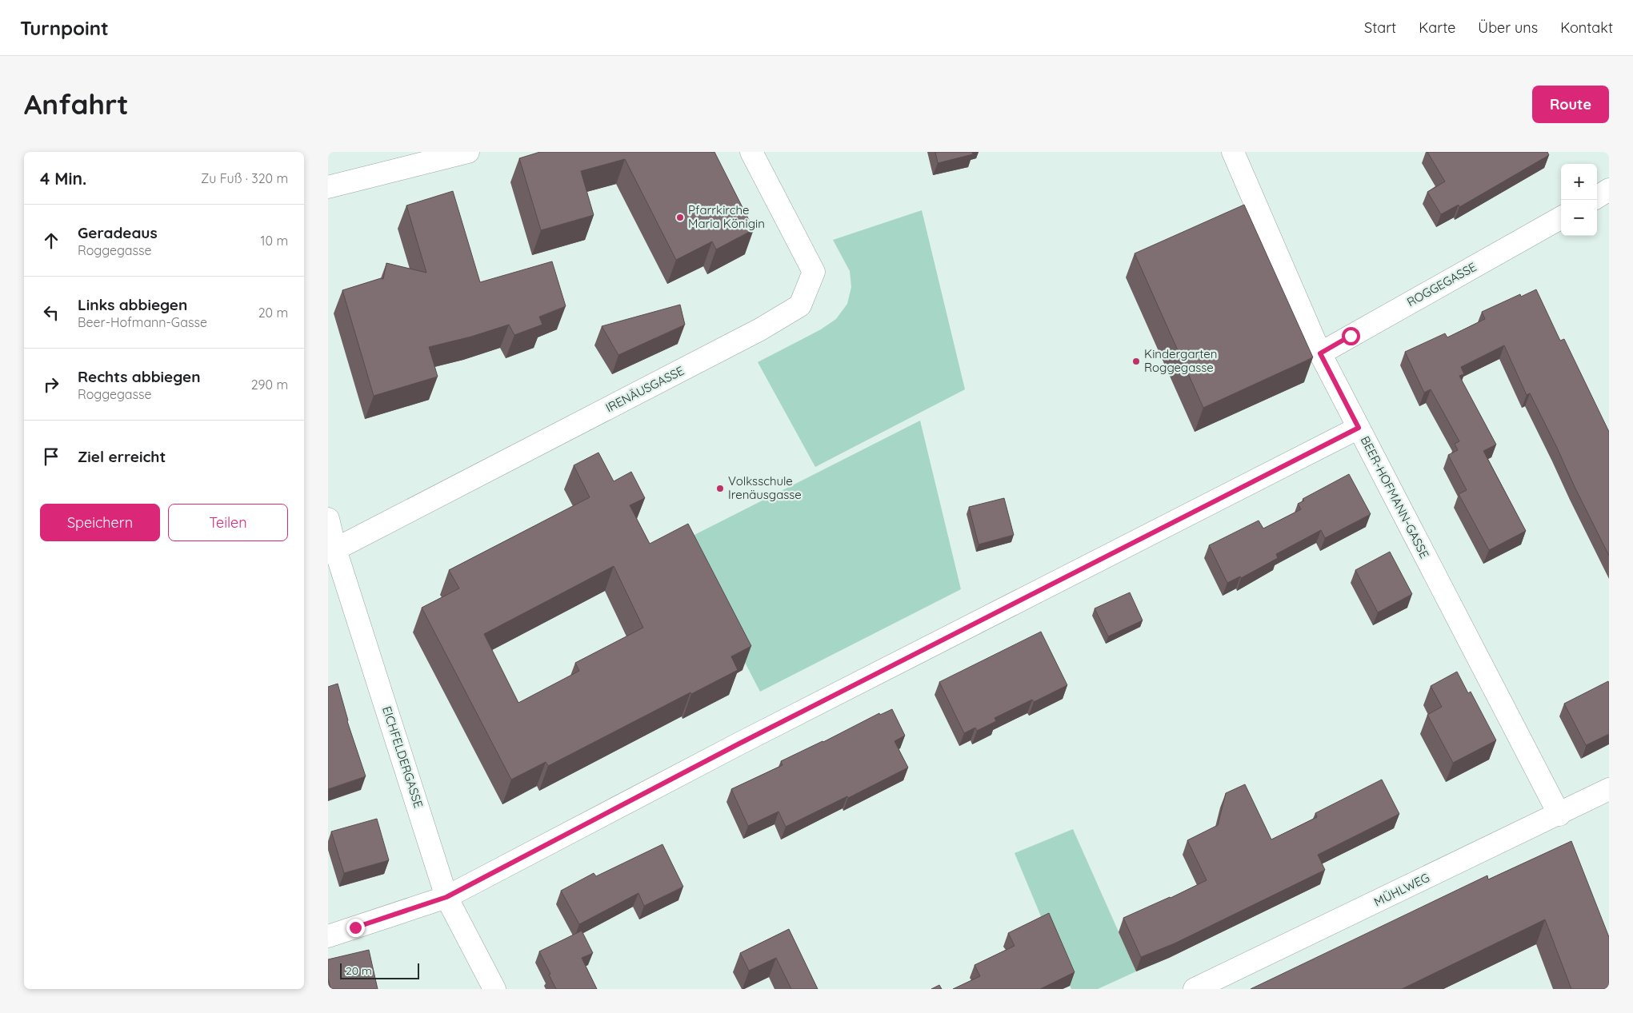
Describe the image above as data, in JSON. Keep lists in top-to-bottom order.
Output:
{
  "streets": {
    "street": [
      "ROGGEGASSE",
      "IRENÄUSGASSE",
      "BEER-HOFMANN-GASSE",
      "EICHFELDERGASSE",
      "MÜHLWEG"
    ]
  },
  "crossings": [
    ["ROGGEGASSE", "BEER-HOFMANN-GASSE"],
    ["IRENÄUSGASSE", "EICHFELDERGASSE"],
    ["BEER-HOFMANN-GASSE", "MÜHLWEG"]
  ],
  "places": ["Pfarrkirche Maria Königin", "Kindergarten Roggegasse", "Volksschule Irenäusgasse"],
  "scale_bar": "20 m",
  "page": {
    "header": "Turnpoint",
    "nav": [
      "Start",
      "Karte",
      "Über uns",
      "Kontakt"
    ],
    "buttons": [
      "Route",
      ["Speichern", "Teilen"]
    ],
    "title": "Anfahrt",
    "heading": ["4 Min.", "Zu Fuß · 320 m"],
    "map_buttons": ["+", "−"],
    "list": [
      ["Geradeaus", "Roggegasse", "10 m"],
      ["Links abbiegen", "Beer-Hofmann-Gasse", "20 m"],
      ["Rechts abbiegen", "Roggegasse", "290 m"],
      "Ziel erreicht"
    ],
    "scale": "20 m"
  }
}
